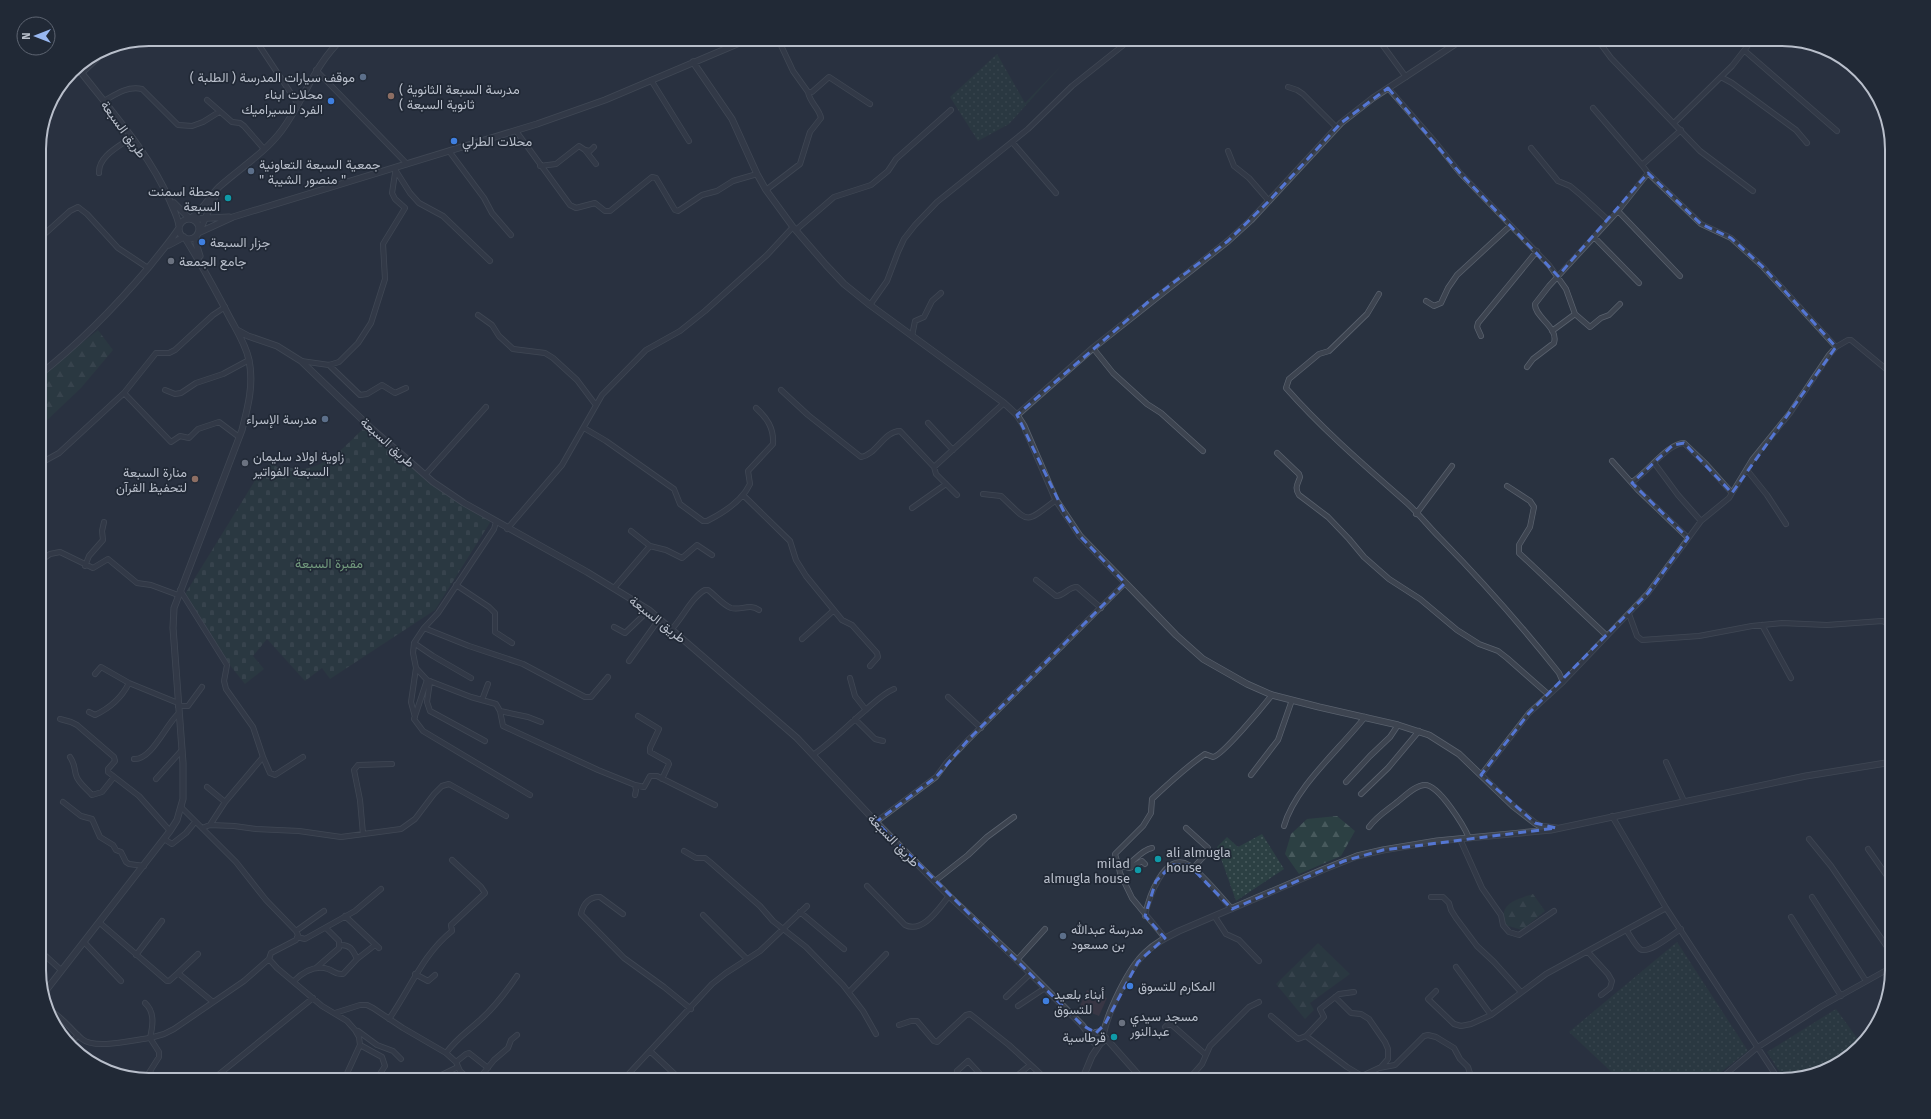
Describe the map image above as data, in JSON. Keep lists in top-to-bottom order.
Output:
{
  "streets": {
    "street": ["طريق السبعة"]
  },
  "parks": ["مقبرة السبعة"],
  "places": [
    "( موقف سيارات المدرسة ( الطلبة",
    "( مدرسة السبعة الثانوية ( ثانوية السبعة",
    "محلات ابناء الفرد للسيراميك",
    "محلات الطرلي",
    "جمعية السبعة التعاونية \" منصور الشيبة \"",
    "محطة اسمنت السبعة",
    "جزار السبعة",
    "جامع الجمعة",
    "مدرسة الإسراء",
    "زاوية اولاد سليمان السبعة الفواتير",
    "منارة السبعة لتحفيظ القرآن",
    "ali almugla house",
    "milad almugla house",
    "مدرسة عبدالله بن مسعود",
    "المكارم للتسوق",
    "أبناء بلعيد للتسوق",
    "مسجد سيدي عبدالنور",
    "قرطاسية"
  ],
  "north": "left"
}
